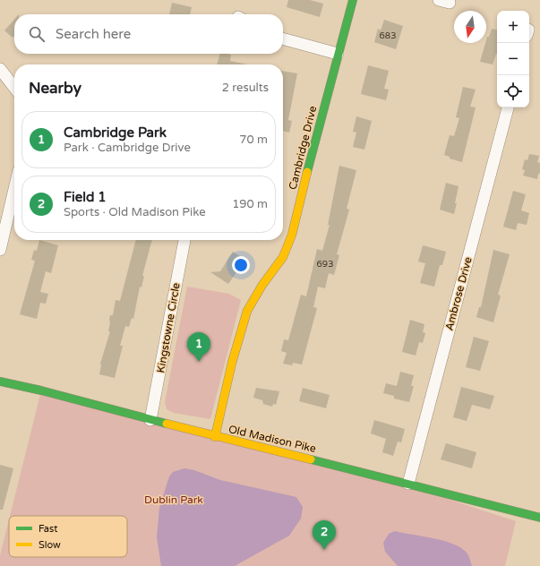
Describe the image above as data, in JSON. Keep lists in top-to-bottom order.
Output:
{
  "streets": {
    "main road": ["Cambridge Drive", "Old Madison Pike"],
    "street": ["Ambrose Drive", "Kingstowne Circle"]
  },
  "crossings": [
    ["Cambridge Drive", "Old Madison Pike"],
    ["Ambrose Drive", "Old Madison Pike"],
    ["Kingstowne Circle", "Old Madison Pike"]
  ],
  "parks": ["Dublin Park"],
  "house_numbers": ["683", "693"],
  "legend": ["Fast", "Slow"],
  "north": "bottom",
  "page": {
    "map_buttons": ["+", "−"],
    "search": "Search here",
    "heading": ["Nearby", "2 results"],
    "list": [
      {
        "mark": "1",
        "name": "Cambridge Park",
        "note": "Park · Cambridge Drive",
        "value": "70 m"
      },
      {
        "mark": "2",
        "name": "Field 1",
        "note": "Sports · Old Madison Pike",
        "value": "190 m"
      }
    ],
    "pins": ["1", "2"]
  }
}
